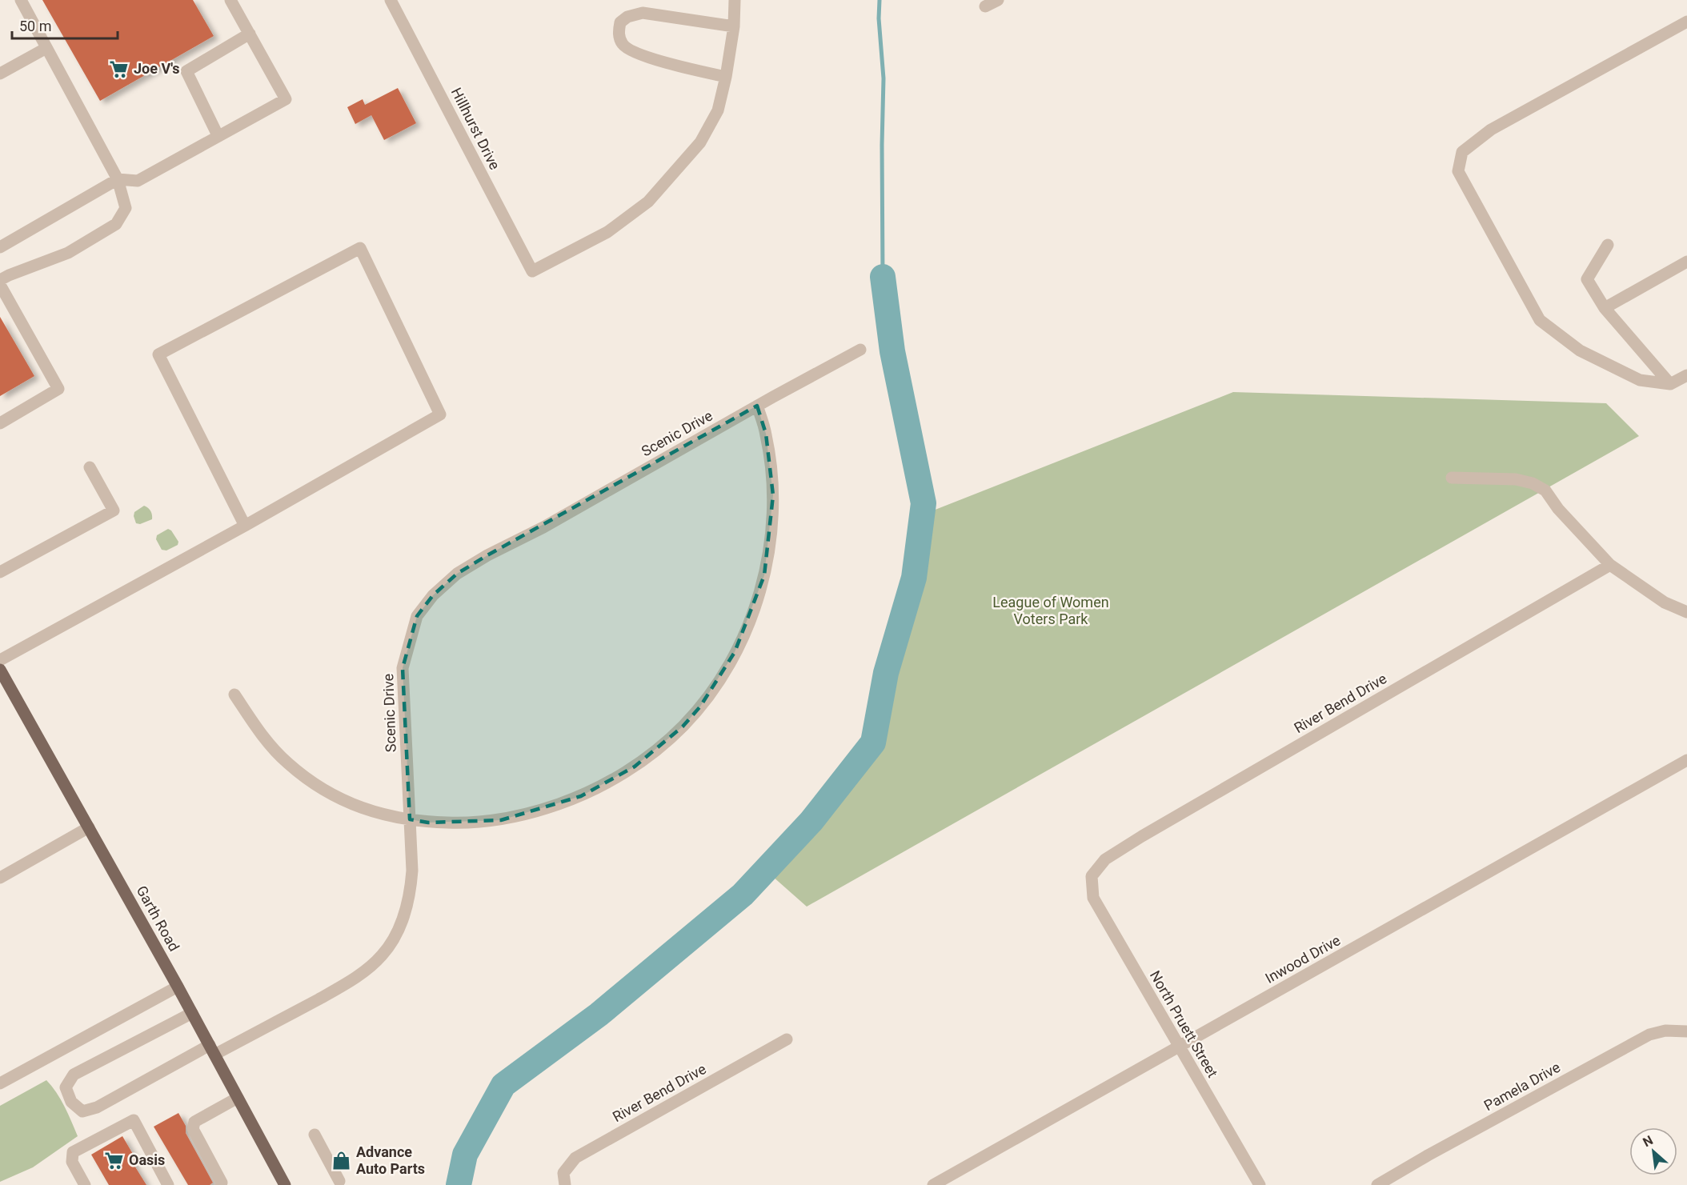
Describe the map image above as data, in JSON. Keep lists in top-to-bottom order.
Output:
{
  "streets": {
    "main road": ["Garth Road"],
    "street": [
      "Hillhurst Drive",
      "Scenic Drive",
      "River Bend Drive",
      "Inwood Drive",
      "North Pruett Street",
      "Pamela Drive"
    ]
  },
  "crossings": [
    ["Scenic Drive", "Garth Road"],
    ["River Bend Drive", "North Pruett Street"],
    ["Inwood Drive", "North Pruett Street"]
  ],
  "parks": ["League of Women Voters Park"],
  "places": {
    "supermarket": ["Joe V's", "Oasis"],
    "shop": ["Advance Auto Parts"]
  },
  "scale_bar": "50 m",
  "north": "top left"
}
